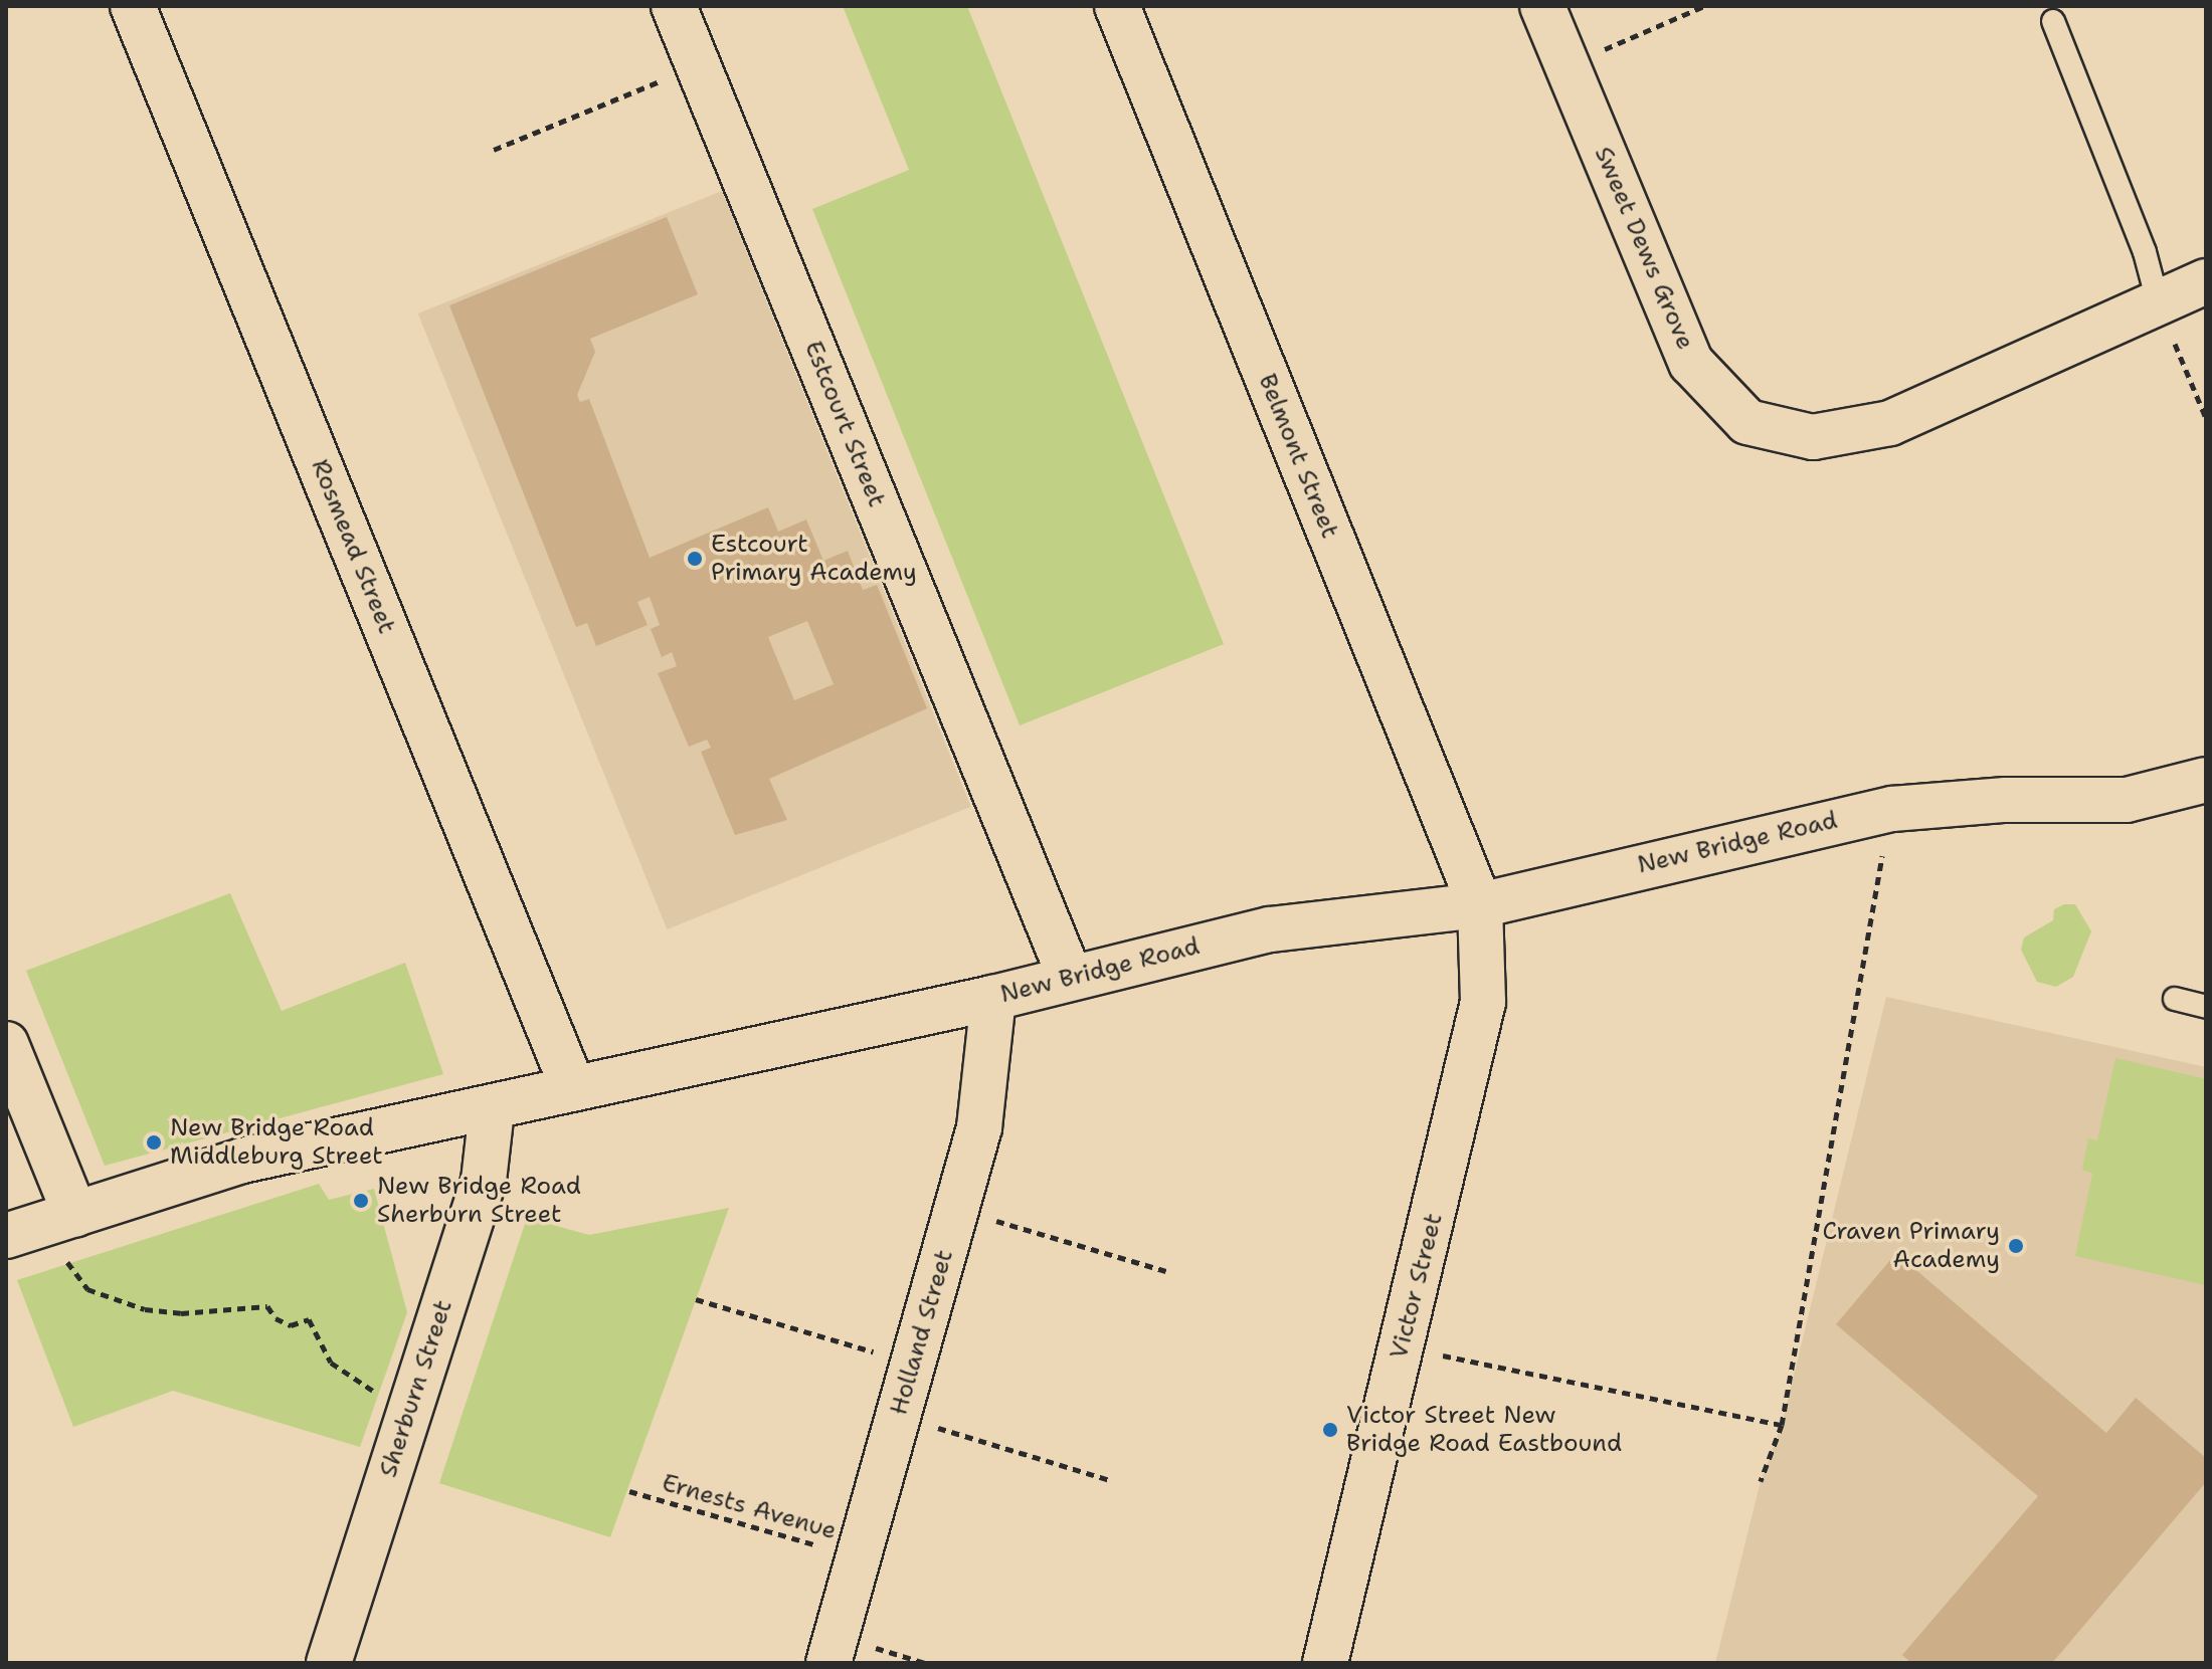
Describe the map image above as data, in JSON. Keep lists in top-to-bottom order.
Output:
{
  "streets": {
    "street": [
      "Sweet Dews Grove",
      "Estcourt Street",
      "Belmont Street",
      "Rosmead Street",
      "New Bridge Road",
      "Victor Street",
      "Holland Street",
      "Sherburn Street"
    ],
    "path": ["Ernests Avenue"]
  },
  "crossings": [
    ["Estcourt Street", "New Bridge Road"],
    ["Belmont Street", "New Bridge Road"],
    ["Belmont Street", "Victor Street"],
    ["Rosmead Street", "New Bridge Road"],
    ["New Bridge Road", "Victor Street"],
    ["New Bridge Road", "Holland Street"],
    ["New Bridge Road", "Sherburn Street"],
    ["Holland Street", "Ernests Avenue"]
  ],
  "places": [
    "Estcourt Primary Academy",
    "New Bridge Road Middleburg Street",
    "New Bridge Road Sherburn Street",
    "Craven Primary Academy",
    "Victor Street New Bridge Road Eastbound"
  ]
}
